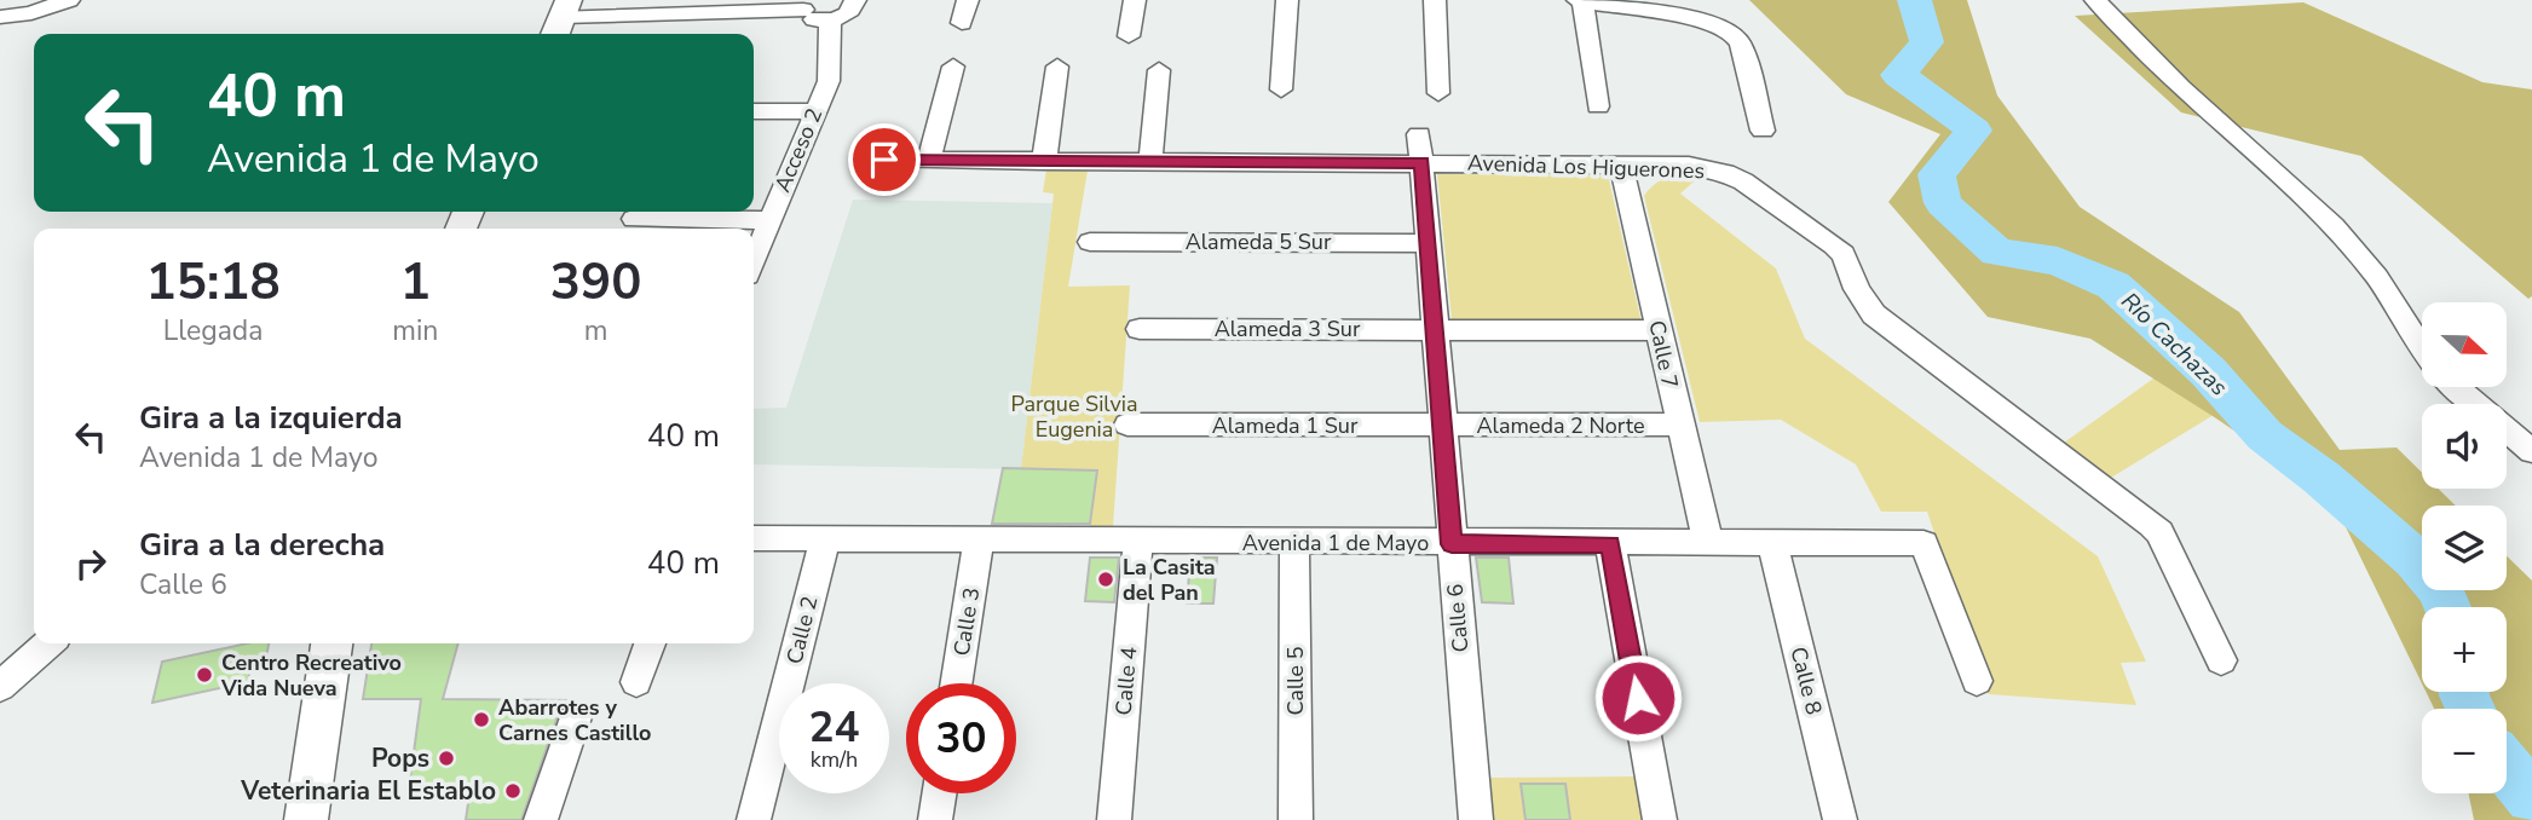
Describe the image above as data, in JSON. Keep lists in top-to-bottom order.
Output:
{
  "streets": {
    "street": [
      "Acceso 2",
      "Avenida Los Higuerones",
      "Alameda 5 Sur",
      "Alameda 3 Sur",
      "Calle 7",
      "Alameda 1 Sur",
      "Alameda 2 Norte",
      "Avenida 1 de Mayo",
      "Calle 6",
      "Calle 3",
      "Calle 2",
      "Calle 4",
      "Calle 5",
      "Calle 8"
    ]
  },
  "crossings": [
    ["Avenida Los Higuerones", "Calle 7"],
    ["Avenida Los Higuerones", "Calle 6"],
    ["Alameda 5 Sur", "Calle 6"],
    ["Alameda 3 Sur", "Calle 7"],
    ["Alameda 3 Sur", "Calle 6"],
    ["Calle 7", "Alameda 2 Norte"],
    ["Calle 7", "Avenida 1 de Mayo"],
    ["Alameda 1 Sur", "Alameda 2 Norte"],
    ["Alameda 1 Sur", "Calle 6"],
    ["Alameda 2 Norte", "Calle 6"],
    ["Avenida 1 de Mayo", "Calle 6"],
    ["Avenida 1 de Mayo", "Calle 3"],
    ["Avenida 1 de Mayo", "Calle 2"],
    ["Avenida 1 de Mayo", "Calle 4"],
    ["Avenida 1 de Mayo", "Calle 5"],
    ["Avenida 1 de Mayo", "Calle 8"]
  ],
  "water": ["Río Cachazas"],
  "parks": ["Parque Silvia Eugenia"],
  "places": [
    "La Casita del Pan",
    "Centro Recreativo Vida Nueva",
    "Abarrotes y Carnes Castillo",
    "Pops",
    "Veterinaria El Establo"
  ],
  "north": "right",
  "page": {
    "turn": ["40 m", "Avenida 1 de Mayo"],
    "eta": [
      "15:18",
      "Llegada",
      "1",
      "min",
      "390",
      "m"
    ],
    "map_buttons": ["+", "−"],
    "list": [
      {
        "name": "Gira a la izquierda",
        "note": "Avenida 1 de Mayo",
        "value": "40 m"
      },
      {
        "name": "Gira a la derecha",
        "note": "Calle 6",
        "value": "40 m"
      }
    ],
    "speed": "24 km/h",
    "limit": "30"
  }
}
